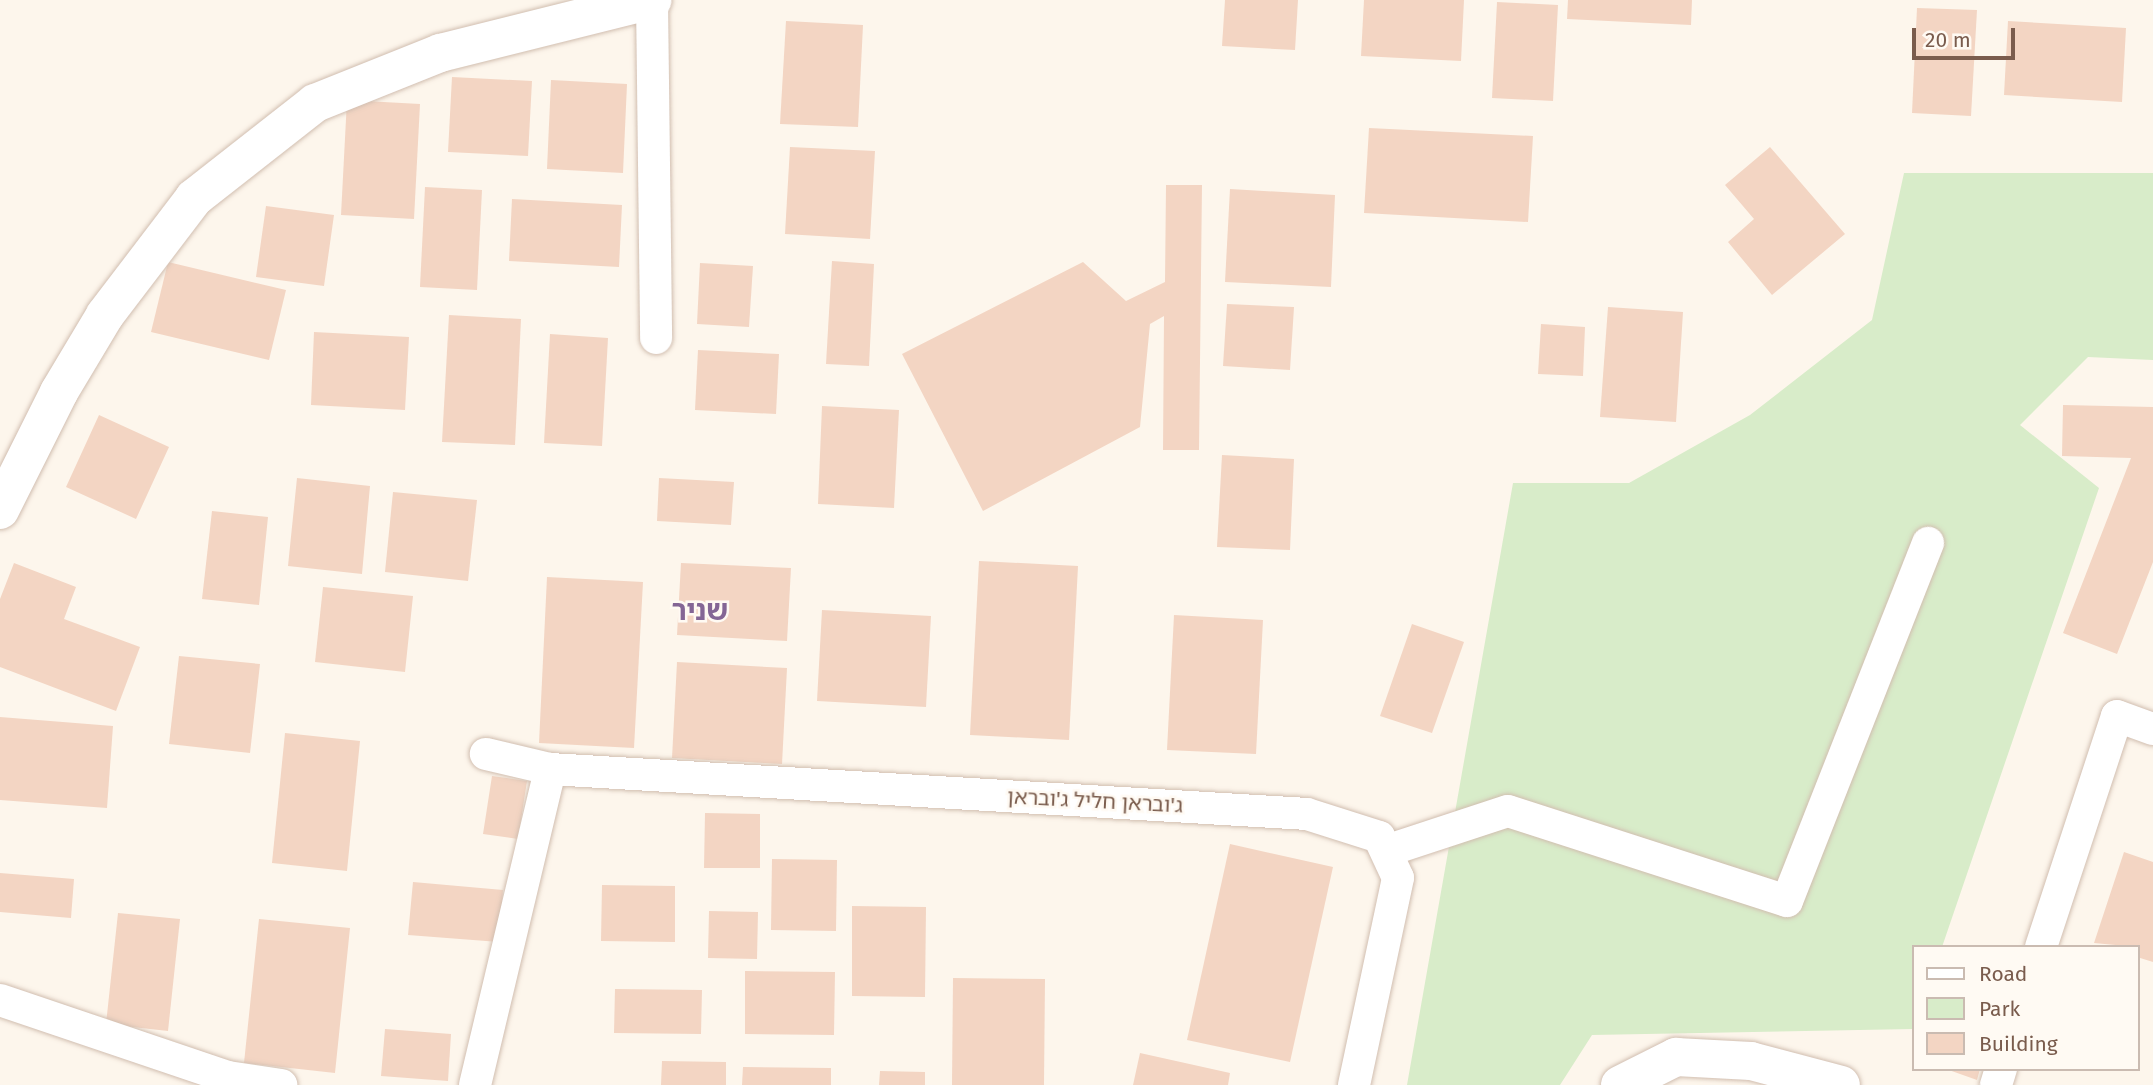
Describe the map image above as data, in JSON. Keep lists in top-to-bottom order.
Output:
{
  "streets": {
    "street": ["ג'ובראן חליל ג'ובראן"]
  },
  "districts": ["שניר"],
  "legend": ["Road", "Park", "Building"],
  "scale_bar": "20 m"
}
